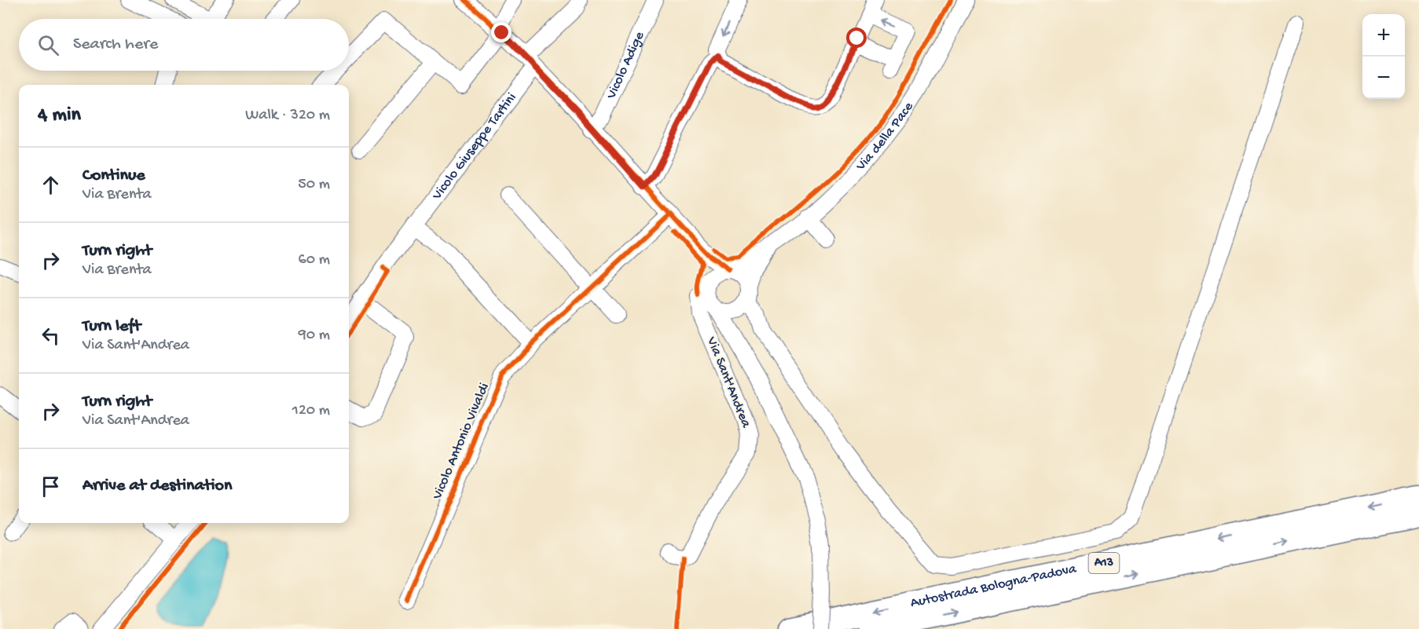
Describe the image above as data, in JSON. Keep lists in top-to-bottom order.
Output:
{
  "streets": {
    "highway": ["A13", "Autostrada Bologna-Padova"],
    "street": [
      "Vicolo Adige",
      "Via della Pace",
      "Vicolo Giuseppe Tartini",
      "Via Sant'Andrea",
      "Vicolo Antonio Vivaldi"
    ]
  },
  "crossings": [
    ["Via della Pace", "Via Sant'Andrea"]
  ],
  "page": {
    "map_buttons": ["+", "−"],
    "search": "Search here",
    "heading": ["4 min", "Walk · 320 m"],
    "list": [
      ["Continue", "Via Brenta", "50 m"],
      ["Turn right", "Via Brenta", "60 m"],
      ["Turn left", "Via Sant'Andrea", "90 m"],
      ["Turn right", "Via Sant'Andrea", "120 m"],
      "Arrive at destination"
    ]
  }
}
